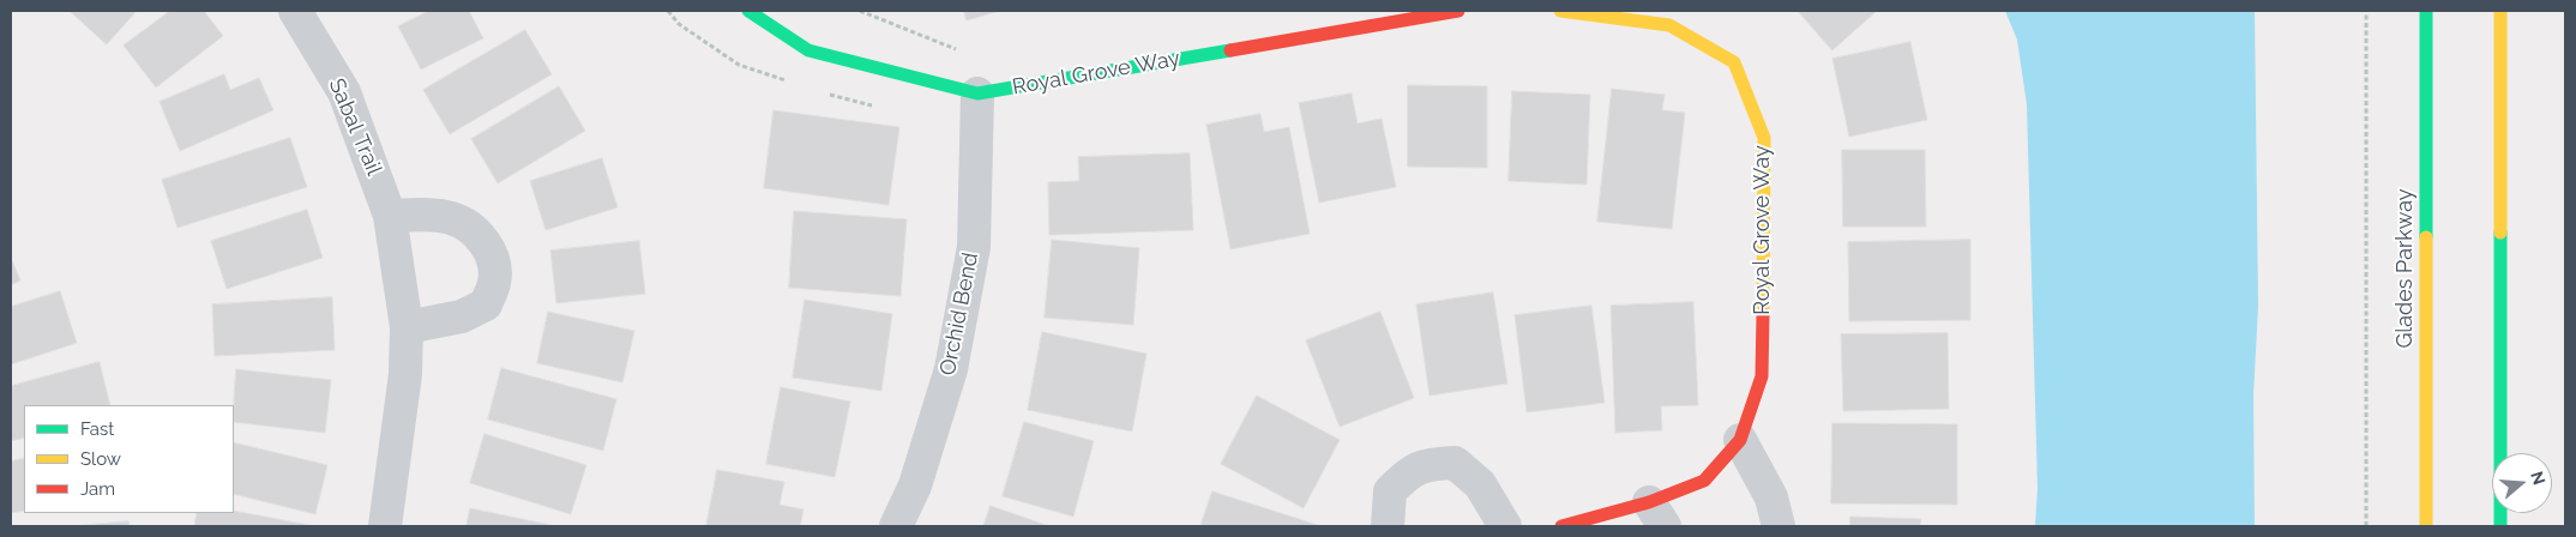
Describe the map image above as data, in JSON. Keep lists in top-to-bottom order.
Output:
{
  "streets": {
    "street": [
      "Royal Grove Way",
      "Sabal Trail",
      "Glades Parkway",
      "Orchid Bend"
    ]
  },
  "crossings": [
    ["Royal Grove Way", "Orchid Bend"]
  ],
  "legend": ["Fast", "Slow", "Jam"],
  "north": "right"
}
